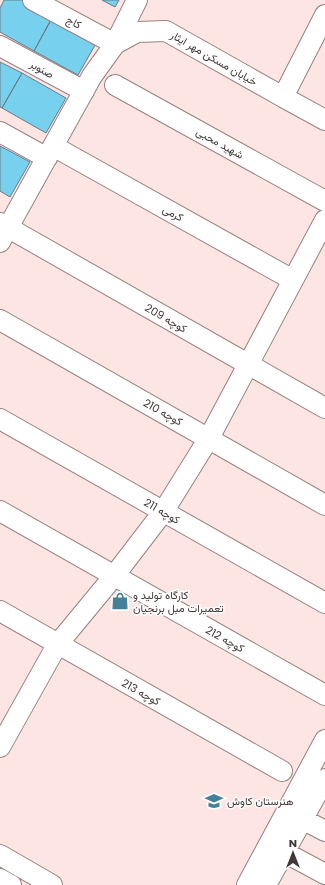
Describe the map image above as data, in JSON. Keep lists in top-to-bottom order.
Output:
{
  "streets": {
    "street": [
      "کاج",
      "خیابان مسکن مهر ایثار",
      "صنوبر",
      "شهید محبی",
      "کرمی",
      "کوچه 209",
      "کوچه 210",
      "کوچه 211",
      "کوچه 212",
      "کوچه 213"
    ]
  },
  "crossings": [
    ["کاج", "خیابان مسکن مهر ایثار"],
    ["خیابان مسکن مهر ایثار", "صنوبر"],
    ["خیابان مسکن مهر ایثار", "کرمی"],
    ["خیابان مسکن مهر ایثار", "کوچه 209"]
  ],
  "places": {
    "shop": ["کارگاه تولید و تعمیرات مبل برنجیان"],
    "school or university": ["هنرستان کاوش"]
  },
  "north": "top"
}
